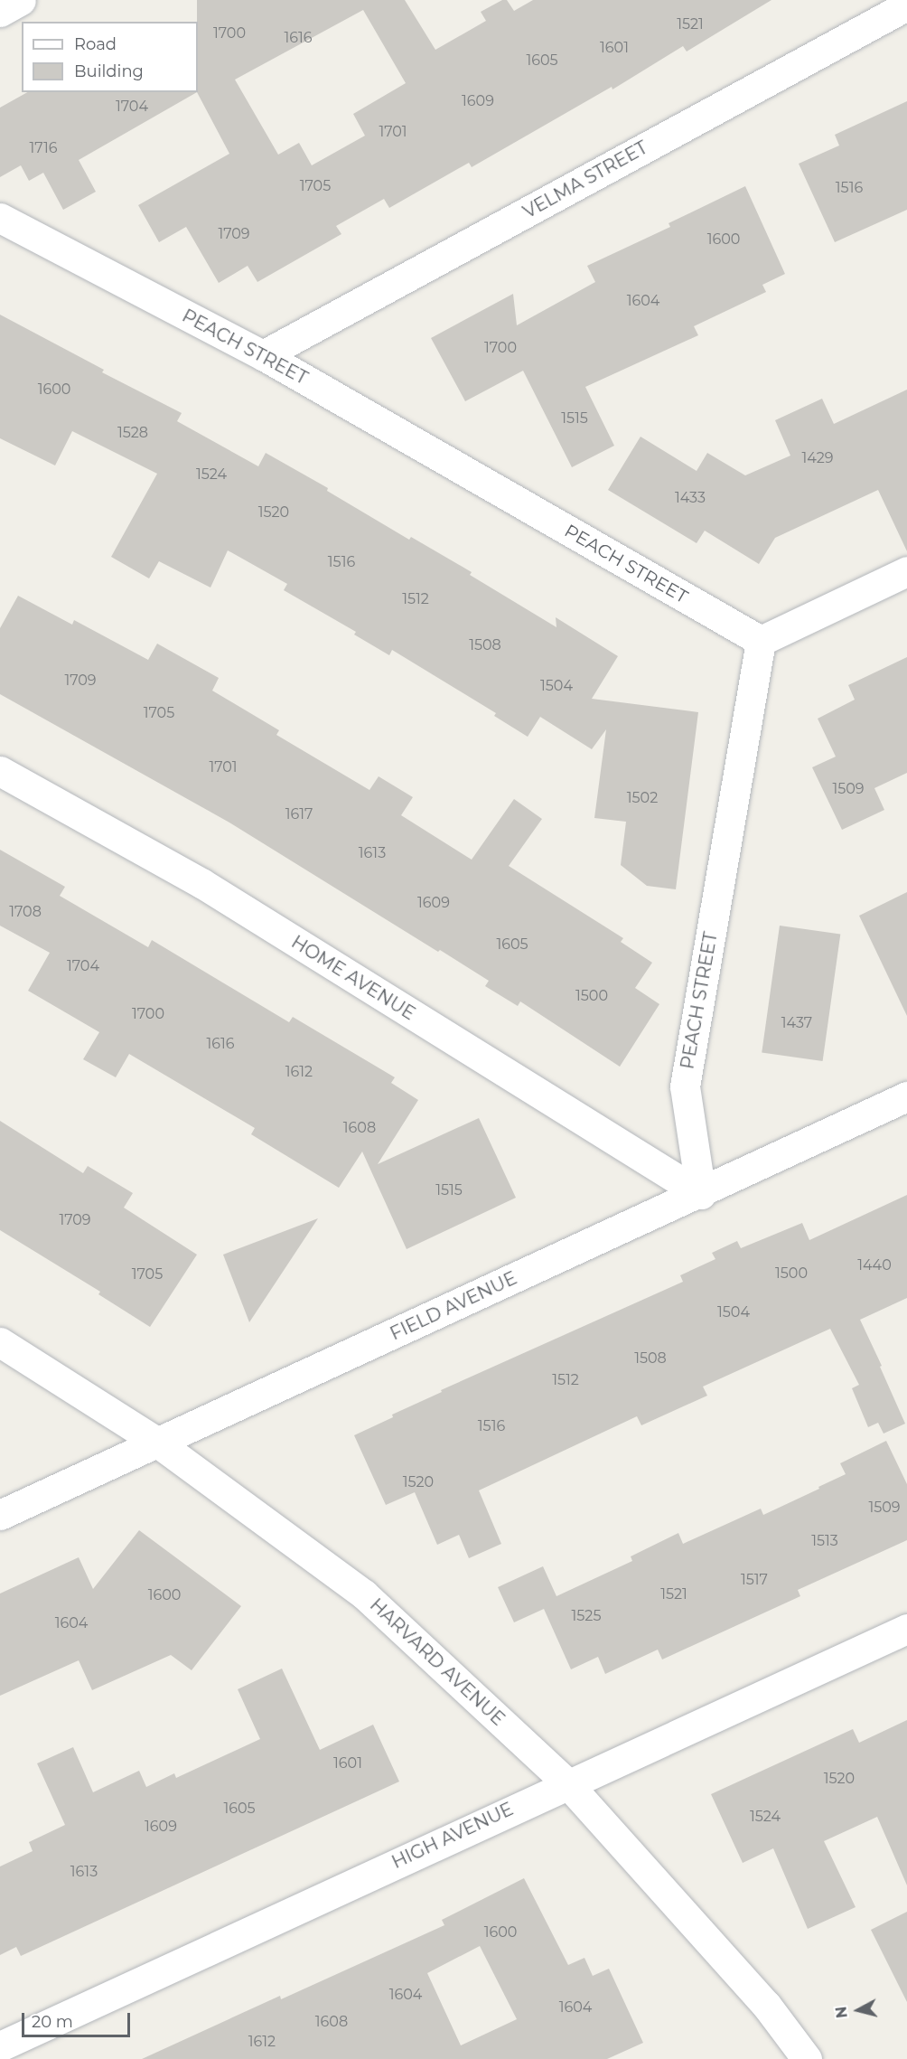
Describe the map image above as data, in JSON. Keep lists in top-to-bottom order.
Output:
{
  "streets": {
    "street": [
      "VELMA STREET",
      "PEACH STREET",
      "HOME AVENUE",
      "FIELD AVENUE",
      "HARVARD AVENUE",
      "HIGH AVENUE"
    ]
  },
  "crossings": [
    ["VELMA STREET", "PEACH STREET"],
    ["PEACH STREET", "HOME AVENUE"],
    ["PEACH STREET", "FIELD AVENUE"],
    ["HOME AVENUE", "FIELD AVENUE"],
    ["FIELD AVENUE", "HARVARD AVENUE"],
    ["HARVARD AVENUE", "HIGH AVENUE"]
  ],
  "house_numbers": [
    "1521",
    "1700",
    "1616",
    "1601",
    "1605",
    "1609",
    "1704",
    "1701",
    "1716",
    "1705",
    "1516",
    "1709",
    "1600",
    "1604",
    "1700",
    "1600",
    "1515",
    "1528",
    "1429",
    "1524",
    "1433",
    "1520",
    "1516",
    "1512",
    "1508",
    "1709",
    "1504",
    "1705",
    "1701",
    "1509",
    "1502",
    "1617",
    "1613",
    "1609",
    "1708",
    "1605",
    "1704",
    "1500",
    "1700",
    "1437",
    "1616",
    "1612",
    "1608",
    "1515",
    "1709",
    "1440",
    "1500",
    "1705",
    "1504",
    "1508",
    "1512",
    "1516",
    "1520",
    "1509",
    "1513",
    "1517",
    "1521",
    "1600",
    "1525",
    "1604",
    "1601",
    "1520",
    "1605",
    "1524",
    "1609",
    "1613",
    "1600",
    "1604",
    "1604",
    "1608",
    "1612"
  ],
  "legend": ["Road", "Building"],
  "scale_bar": "20 m",
  "north": "left"
}
